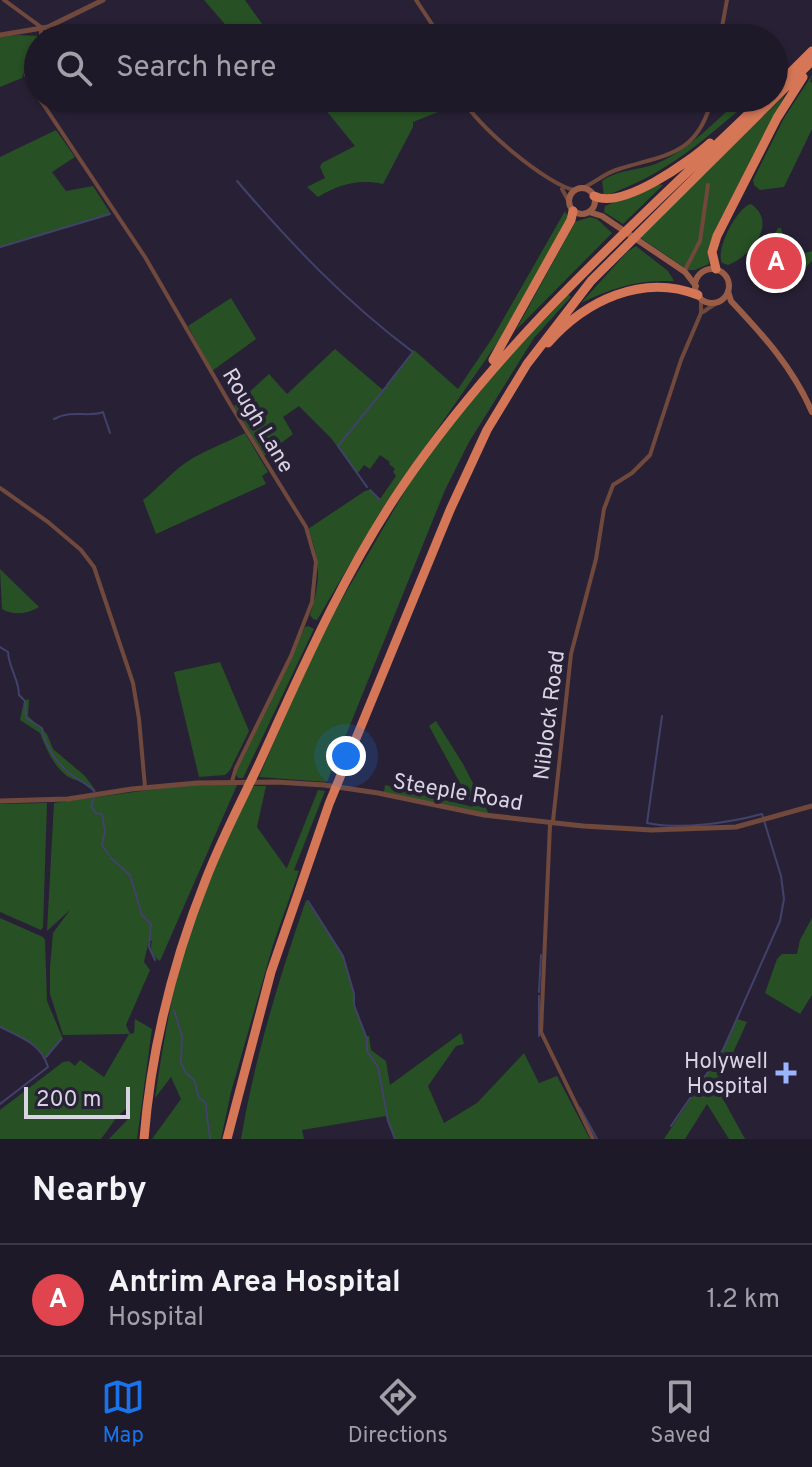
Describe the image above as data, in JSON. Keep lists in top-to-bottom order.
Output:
{
  "streets": {
    "street": ["Rough Lane", "Niblock Road", "Steeple Road"]
  },
  "crossings": [
    ["Rough Lane", "Steeple Road"],
    ["Niblock Road", "Steeple Road"]
  ],
  "places": {
    "health": ["Holywell Hospital"]
  },
  "scale_bar": "200 m",
  "page": {
    "search": "Search here",
    "pins": "A",
    "scale": "200 m",
    "heading": "Nearby",
    "list": [
      {
        "mark": "A",
        "name": "Antrim Area Hospital",
        "note": "Hospital",
        "value": "1.2 km"
      }
    ],
    "nav": ["Map", "Directions", "Saved"]
  }
}
